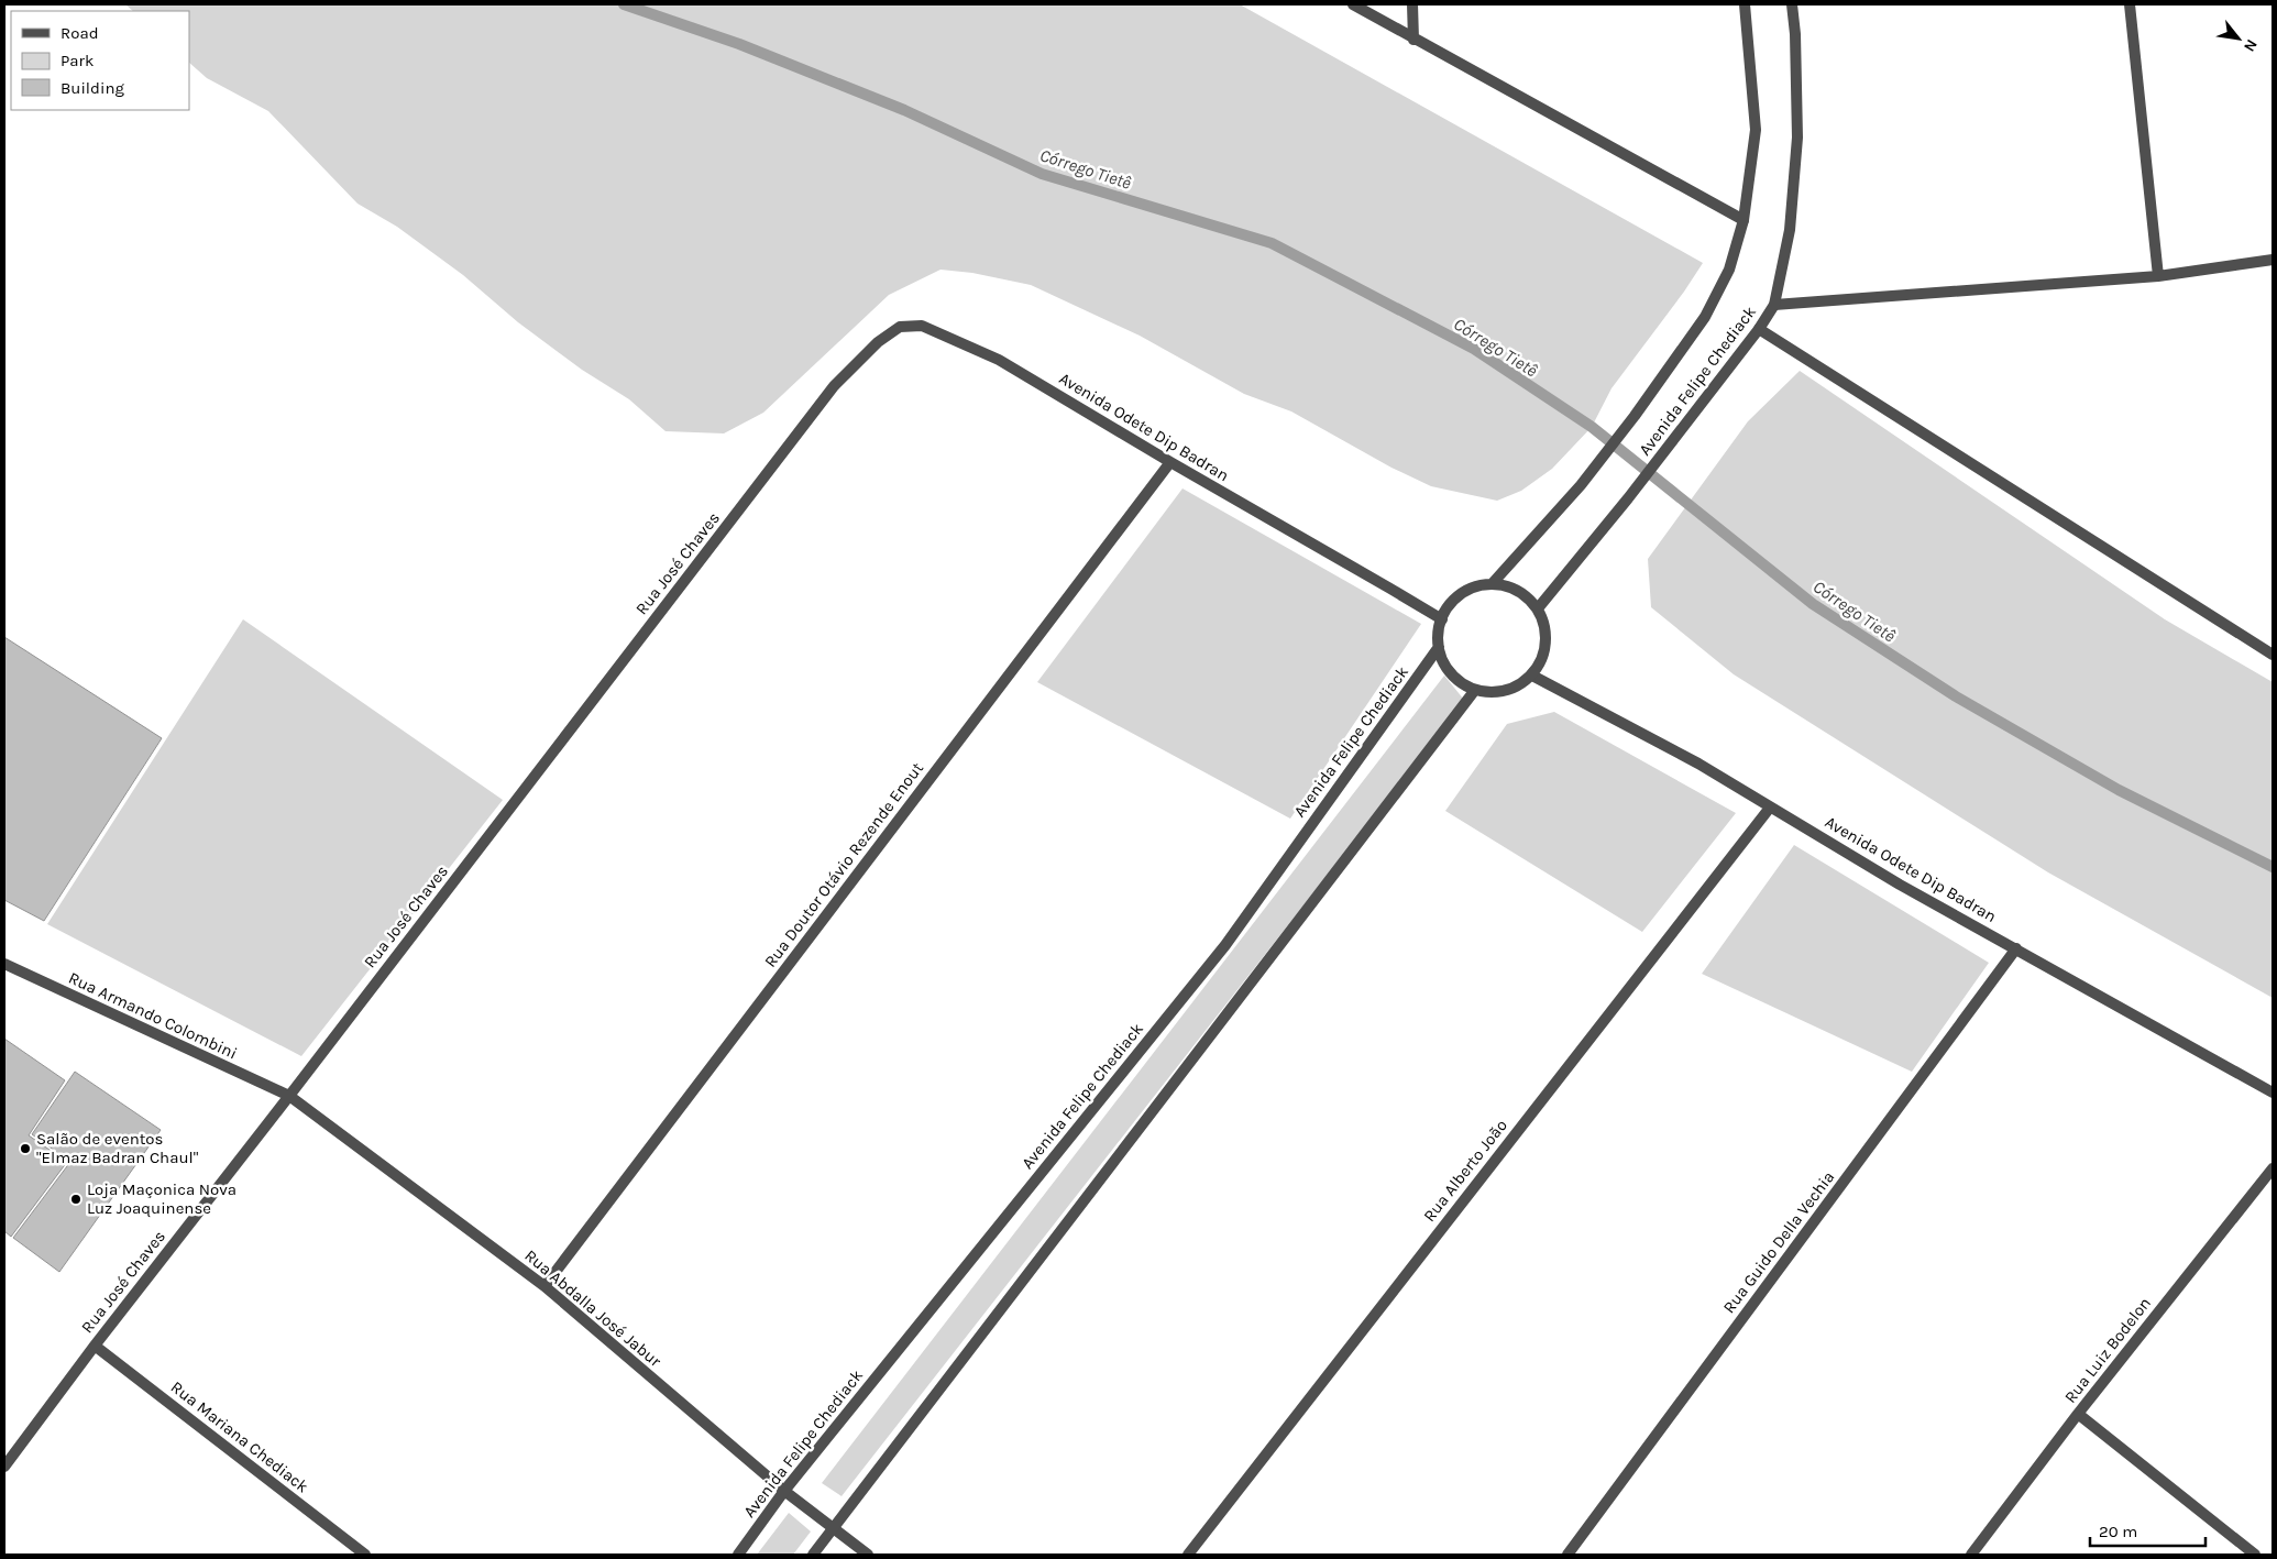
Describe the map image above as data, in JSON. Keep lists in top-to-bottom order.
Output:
{
  "streets": {
    "street": [
      "Avenida Felipe Chediack",
      "Avenida Odete Dip Badran",
      "Rua José Chaves",
      "Rua Doutor Otávio Rezende Enout",
      "Rua Armando Colombini",
      "Rua Alberto João",
      "Rua Guido Della Vechia",
      "Rua Abdalla José Jabur",
      "Rua Luiz Bodelon",
      "Rua Mariana Chediack"
    ]
  },
  "crossings": [
    ["Avenida Felipe Chediack", "Avenida Odete Dip Badran"],
    ["Avenida Felipe Chediack", "Rua Abdalla José Jabur"],
    ["Avenida Odete Dip Badran", "Rua José Chaves"],
    ["Avenida Odete Dip Badran", "Rua Doutor Otávio Rezende Enout"],
    ["Avenida Odete Dip Badran", "Rua Alberto João"],
    ["Avenida Odete Dip Badran", "Rua Guido Della Vechia"],
    ["Rua José Chaves", "Rua Armando Colombini"],
    ["Rua José Chaves", "Rua Abdalla José Jabur"],
    ["Rua José Chaves", "Rua Mariana Chediack"],
    ["Rua Doutor Otávio Rezende Enout", "Rua Abdalla José Jabur"],
    ["Rua Armando Colombini", "Rua Abdalla José Jabur"]
  ],
  "water": ["Córrego Tietê"],
  "places": ["Salão de eventos \"Elmaz Badran Chaul\"", "Loja Maçonica Nova Luz Joaquinense"],
  "legend": ["Road", "Park", "Building"],
  "scale_bar": "20 m",
  "north": "bottom right"
}
